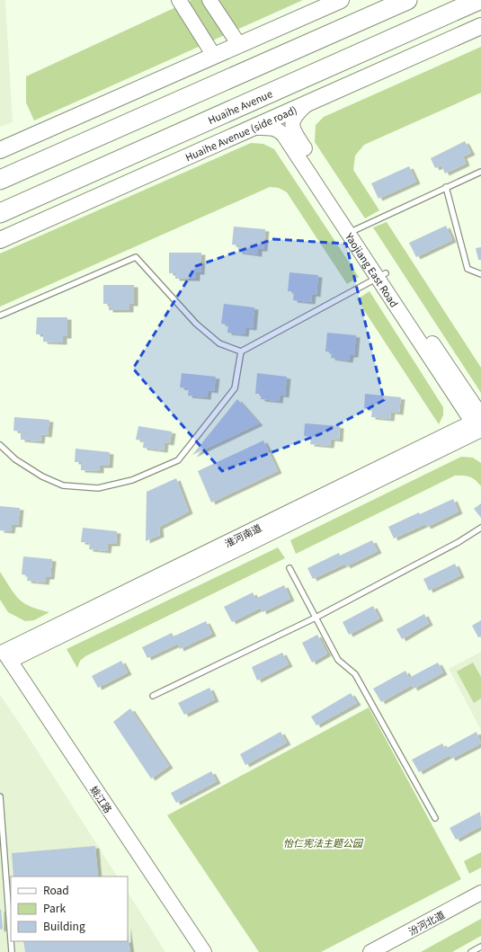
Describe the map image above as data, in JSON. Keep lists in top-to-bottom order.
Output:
{
  "streets": {
    "highway": ["Huaihe Avenue"],
    "main road": ["Huaihe Avenue (side road)"],
    "street": [
      "Yaojiang East Road",
      "淮河南道",
      "姚江路",
      "汾河北道"
    ]
  },
  "crossings": [
    ["Huaihe Avenue (side road)", "Yaojiang East Road"],
    ["Yaojiang East Road", "淮河南道"],
    ["淮河南道", "姚江路"]
  ],
  "parks": ["怡仁宪法主题公园"],
  "legend": ["Road", "Park", "Building"]
}
